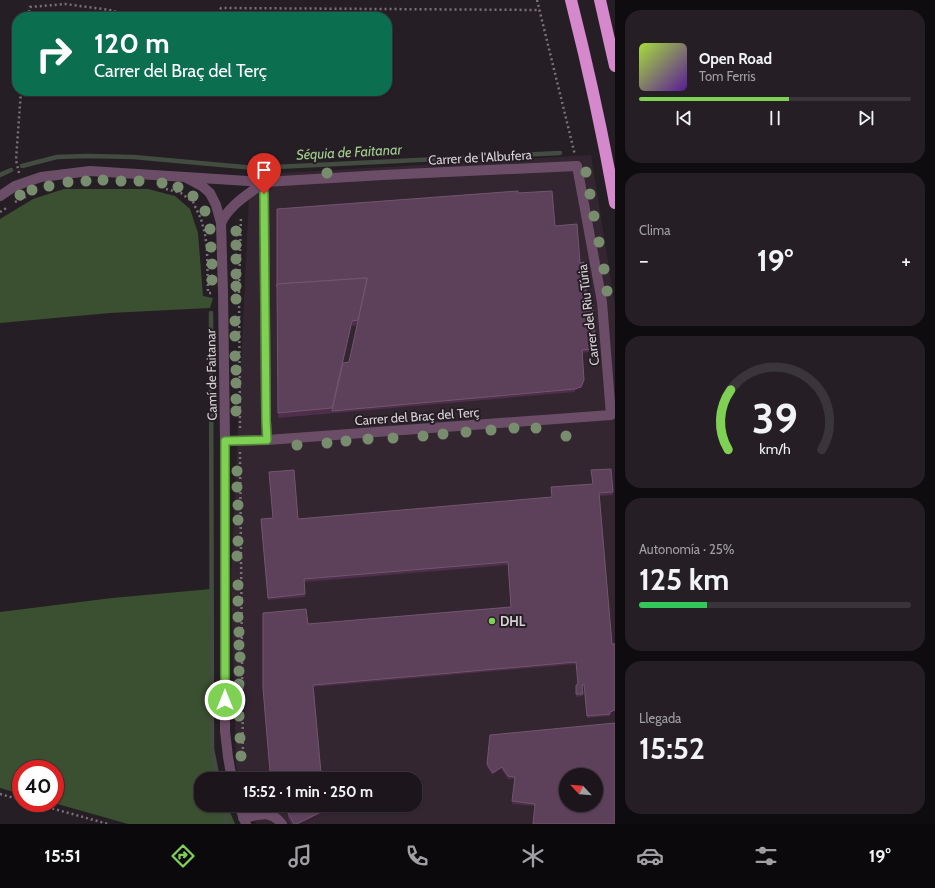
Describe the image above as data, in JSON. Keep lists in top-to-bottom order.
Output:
{
  "streets": {
    "street": [
      "Carrer de l'Albufera",
      "Carrer del Riu Túria",
      "Camí de Faitanar",
      "Carrer del Braç del Terç"
    ]
  },
  "crossings": [
    ["Carrer de l'Albufera", "Carrer del Riu Túria"],
    ["Carrer de l'Albufera", "Camí de Faitanar"],
    ["Carrer del Riu Túria", "Carrer del Braç del Terç"],
    ["Camí de Faitanar", "Carrer del Braç del Terç"]
  ],
  "water": ["Séquia de Faitanar"],
  "places": ["DHL"],
  "north": "top left",
  "page": {
    "turn": ["120 m", "Carrer del Braç del Terç"],
    "song": ["Open Road", "Tom Ferris"],
    "tile": [
      "Clima",
      ["Autonomía · 25%", "125 km"],
      ["Llegada", "15:52"]
    ],
    "heat": ["−", "19°", "+"],
    "limit": "40",
    "trip": "15:52 · 1 min · 250 m",
    "tabs": ["15:51", "19°"],
    "gauge": ["39", "km/h"]
  }
}
